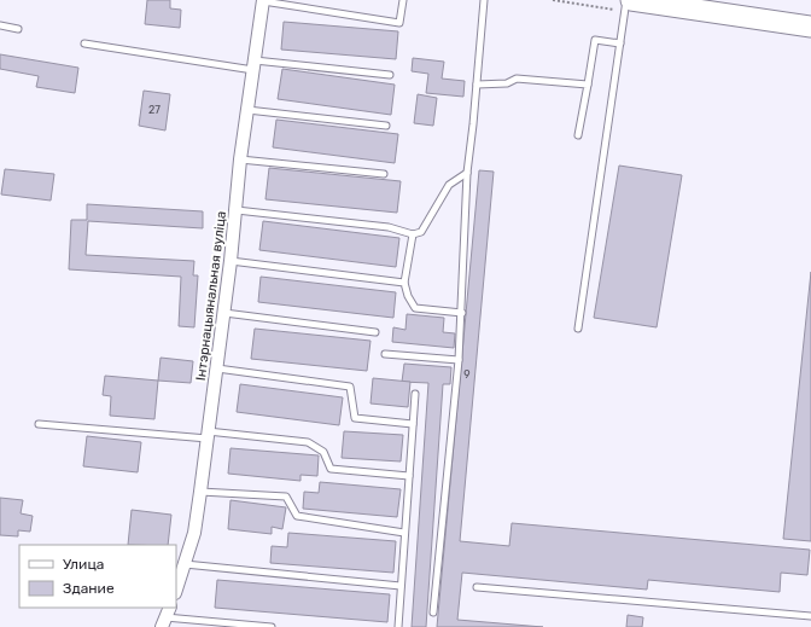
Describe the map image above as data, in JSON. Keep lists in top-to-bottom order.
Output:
{
  "streets": {
    "street": ["Інтэрнацыянальная вуліца"]
  },
  "house_numbers": ["27", "9"],
  "legend": ["Улица", "Здание"]
}
